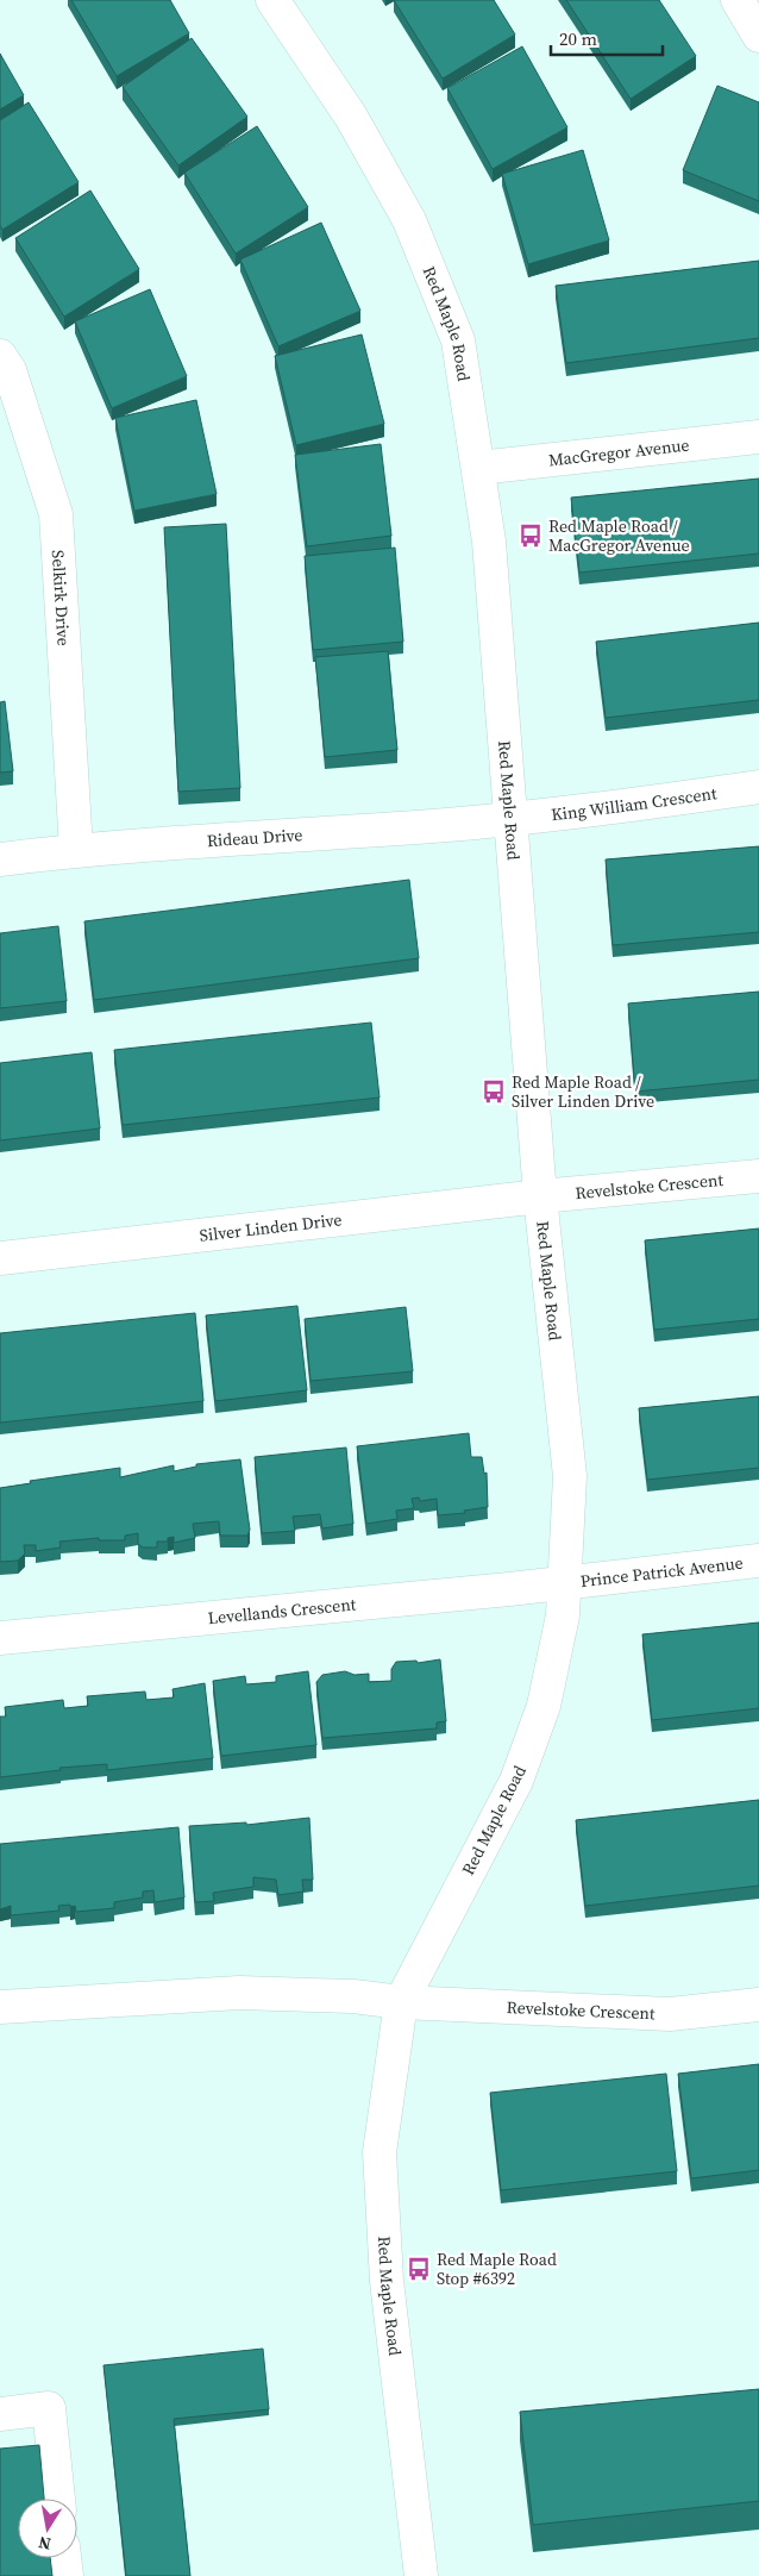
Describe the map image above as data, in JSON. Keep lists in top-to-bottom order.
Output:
{
  "streets": {
    "street": [
      "Red Maple Road",
      "MacGregor Avenue",
      "Selkirk Drive",
      "King William Crescent",
      "Rideau Drive",
      "Revelstoke Crescent",
      "Silver Linden Drive",
      "Prince Patrick Avenue",
      "Levellands Crescent"
    ]
  },
  "crossings": [
    ["Red Maple Road", "MacGregor Avenue"],
    ["Red Maple Road", "King William Crescent"],
    ["Red Maple Road", "Rideau Drive"],
    ["Red Maple Road", "Revelstoke Crescent"],
    ["Red Maple Road", "Silver Linden Drive"],
    ["Red Maple Road", "Prince Patrick Avenue"],
    ["Red Maple Road", "Levellands Crescent"],
    ["Selkirk Drive", "Rideau Drive"],
    ["King William Crescent", "Rideau Drive"],
    ["Revelstoke Crescent", "Silver Linden Drive"],
    ["Prince Patrick Avenue", "Levellands Crescent"]
  ],
  "places": {
    "bus stop": ["Red Maple Road / MacGregor Avenue", "Red Maple Road / Silver Linden Drive", "Red Maple Road Stop #6392"]
  },
  "scale_bar": "20 m",
  "north": "bottom"
}
